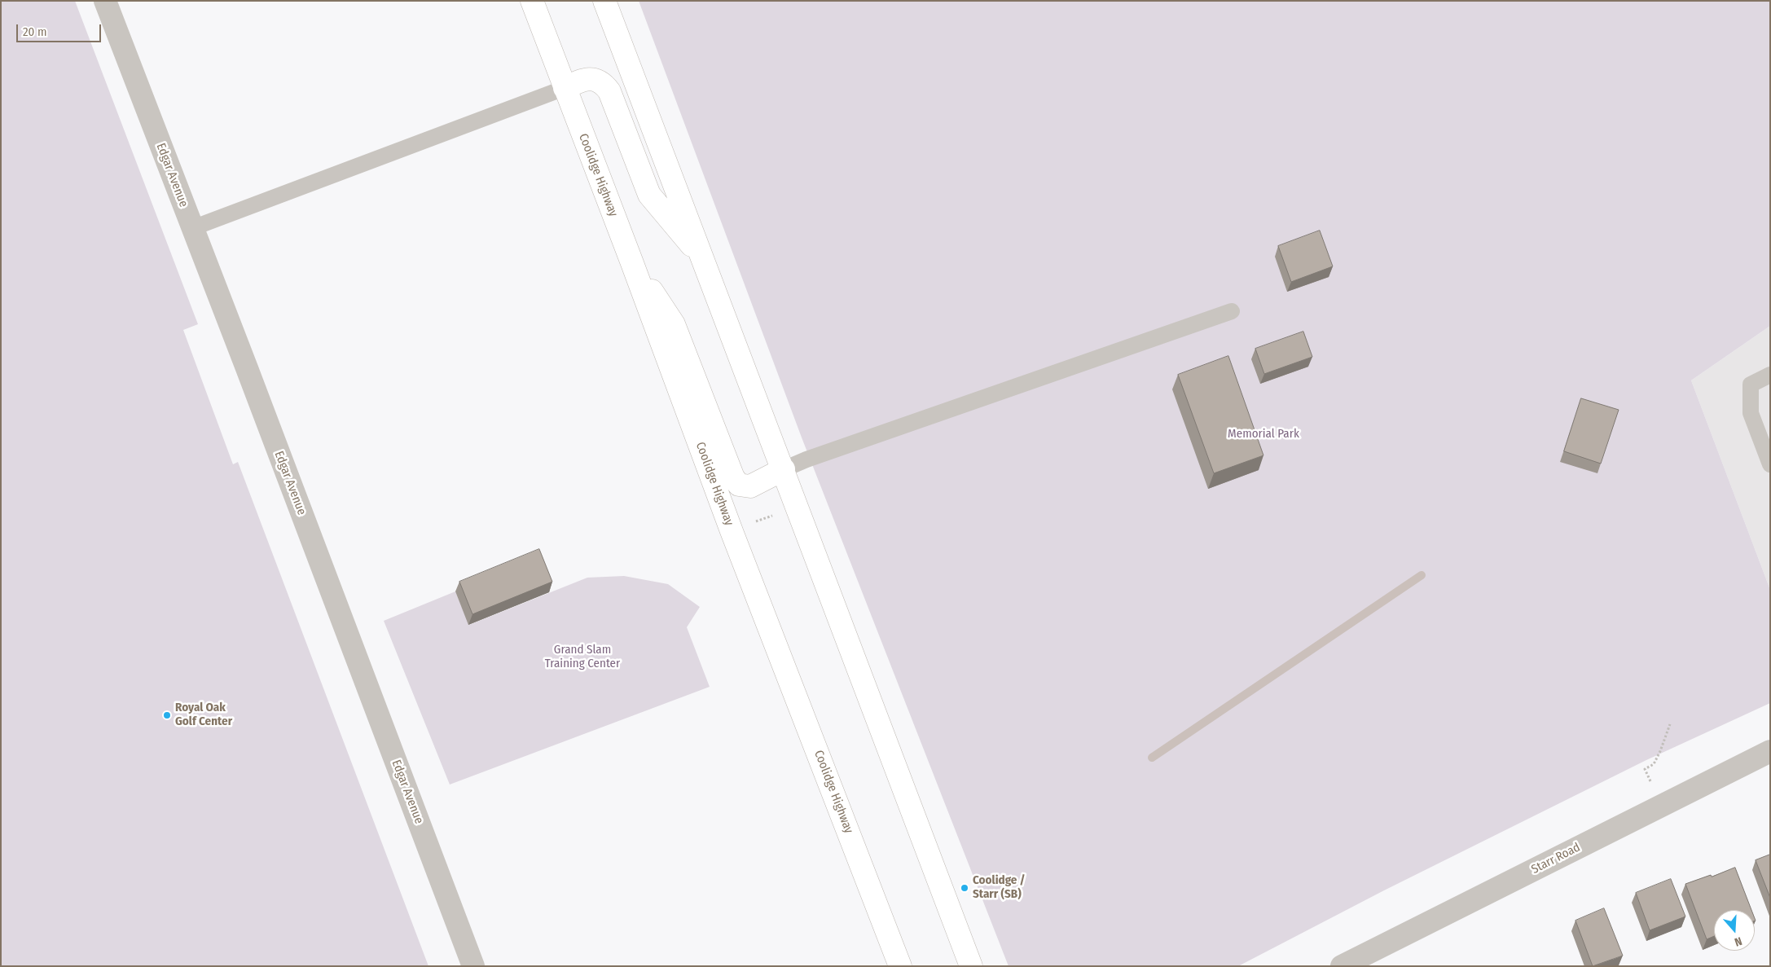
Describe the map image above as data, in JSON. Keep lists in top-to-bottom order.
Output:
{
  "streets": {
    "main road": ["Coolidge Highway"],
    "street": ["Edgar Avenue", "Starr Road"]
  },
  "parks": ["Memorial Park", "Grand Slam Training Center"],
  "places": ["Royal Oak Golf Center", "Coolidge / Starr (SB)"],
  "scale_bar": "20 m",
  "north": "bottom"
}
